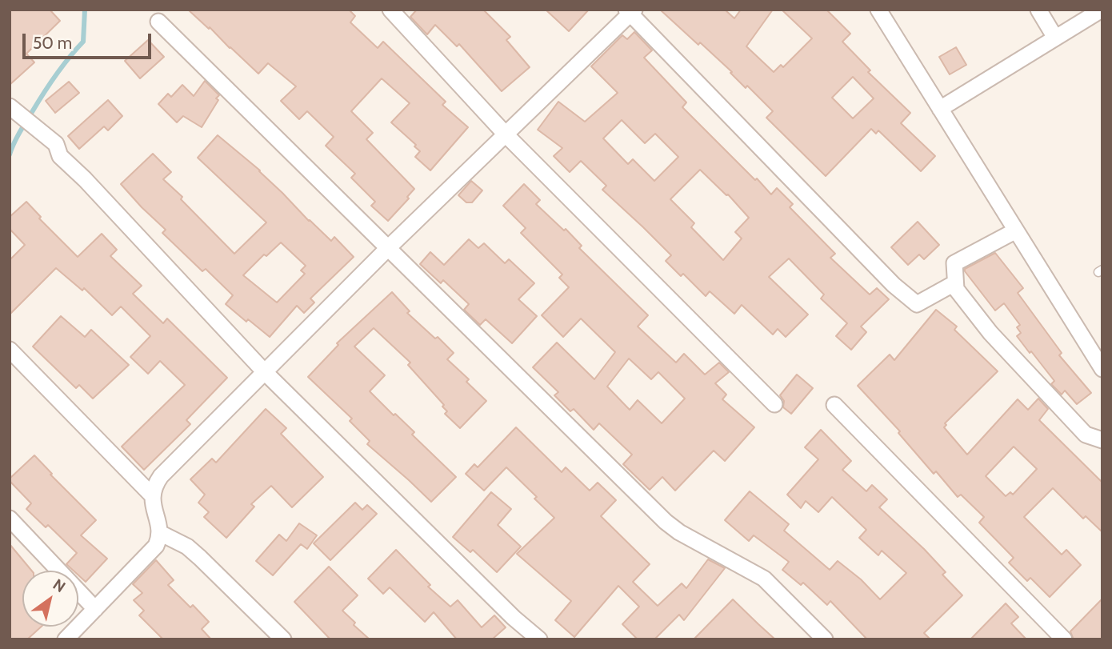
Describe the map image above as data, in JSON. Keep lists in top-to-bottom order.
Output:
{
  "scale_bar": "50 m",
  "north": "top right"
}
